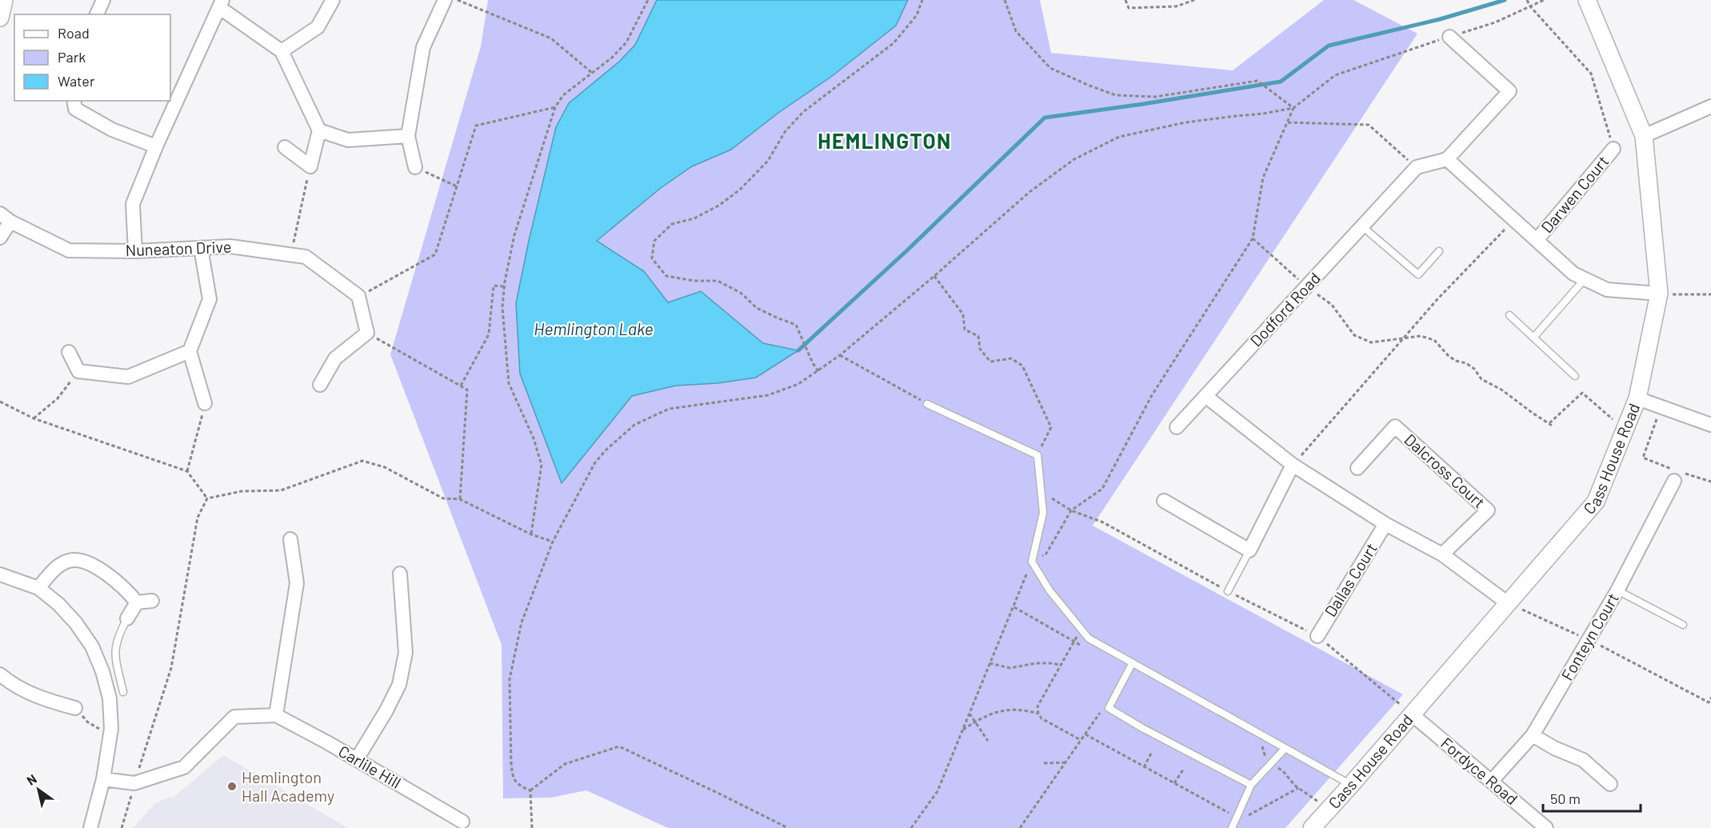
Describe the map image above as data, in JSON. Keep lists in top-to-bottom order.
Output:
{
  "streets": {
    "street": [
      "Darwen Court",
      "Nuneaton Drive",
      "Dodford Road",
      "Cass House Road",
      "Dalcross Court",
      "Dallas Court",
      "Fonteyn Court",
      "Carlile Hill",
      "Fordyce Road"
    ]
  },
  "crossings": [
    ["Cass House Road", "Fordyce Road"],
    ["Fonteyn Court", "Fordyce Road"]
  ],
  "districts": ["HEMLINGTON"],
  "water": ["Hemlington Lake"],
  "places": ["Hemlington Hall Academy"],
  "legend": ["Road", "Park", "Water"],
  "scale_bar": "50 m",
  "north": "top left"
}
